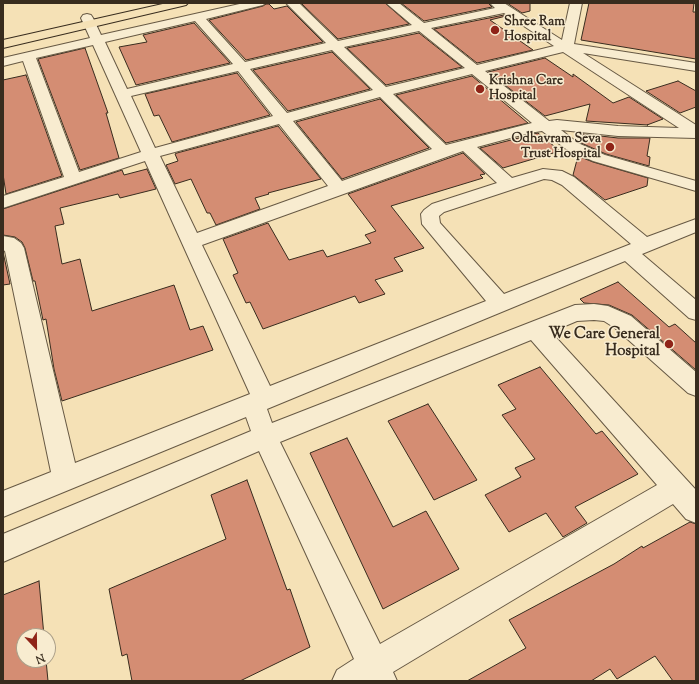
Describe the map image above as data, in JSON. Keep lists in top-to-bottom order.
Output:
{
  "places": [
    "Shree Ram Hospital",
    "Krishna Care Hospital",
    "Odhavram Seva Trust Hospital",
    "We Care General Hospital"
  ],
  "north": "bottom"
}
